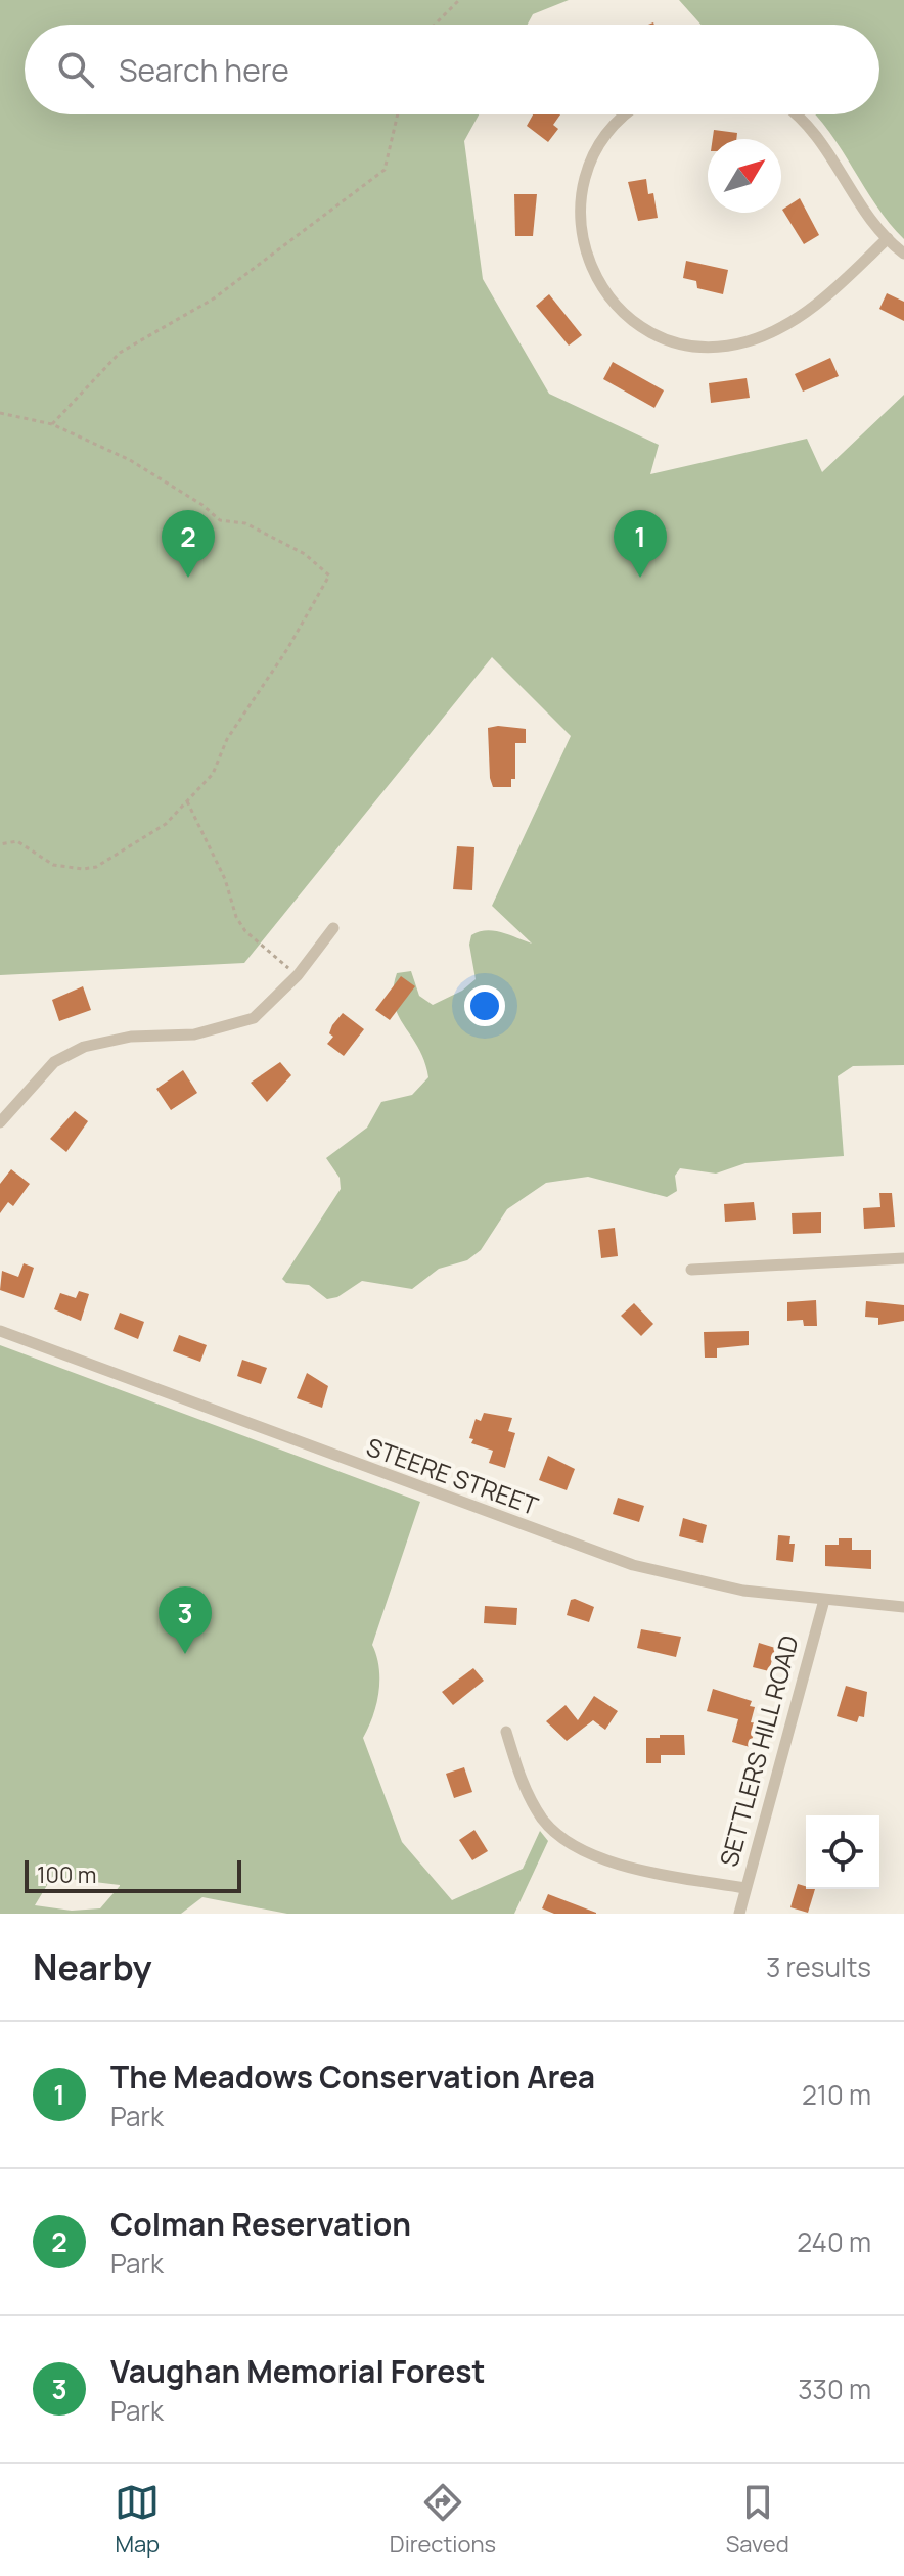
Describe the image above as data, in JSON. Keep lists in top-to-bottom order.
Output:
{
  "streets": {
    "street": ["STEERE STREET", "SETTLERS HILL ROAD"]
  },
  "crossings": [
    ["STEERE STREET", "SETTLERS HILL ROAD"]
  ],
  "scale_bar": "100 m",
  "north": "top right",
  "page": {
    "search": "Search here",
    "pins": ["1", "2", "3"],
    "scale": "100 m",
    "heading": ["Nearby", "3 results"],
    "list": [
      {
        "mark": "1",
        "name": "The Meadows Conservation Area",
        "note": "Park",
        "value": "210 m"
      },
      {
        "mark": "2",
        "name": "Colman Reservation",
        "note": "Park",
        "value": "240 m"
      },
      {
        "mark": "3",
        "name": "Vaughan Memorial Forest",
        "note": "Park",
        "value": "330 m"
      }
    ],
    "nav": ["Map", "Directions", "Saved"]
  }
}
